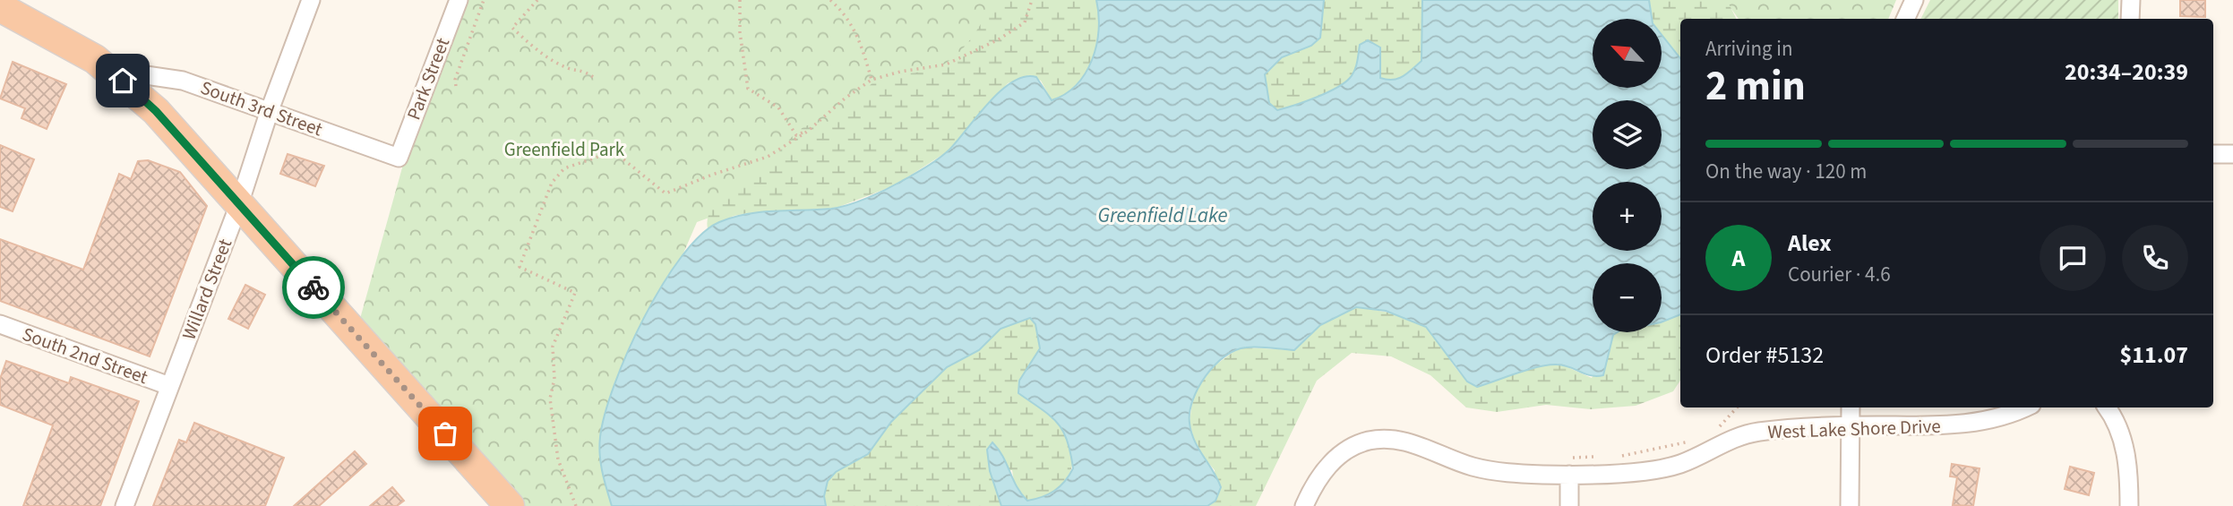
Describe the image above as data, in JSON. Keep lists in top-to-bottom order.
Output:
{
  "streets": {
    "street": [
      "Park Street",
      "South 3rd Street",
      "Willard Street",
      "South 2nd Street",
      "West Lake Shore Drive"
    ]
  },
  "crossings": [
    ["Park Street", "South 3rd Street"],
    ["South 3rd Street", "Willard Street"],
    ["Willard Street", "South 2nd Street"]
  ],
  "water": ["Greenfield Lake"],
  "parks": ["Greenfield Park"],
  "north": "top left",
  "page": {
    "map_buttons": ["+", "−"],
    "heading": ["2 min", "Arriving in", "20:34–20:39"],
    "panel": [
      "Alex",
      "Courier · 4.6",
      "Order #5132",
      "$11.07"
    ],
    "bar": "On the way · 120 m",
    "round": "A"
  }
}
